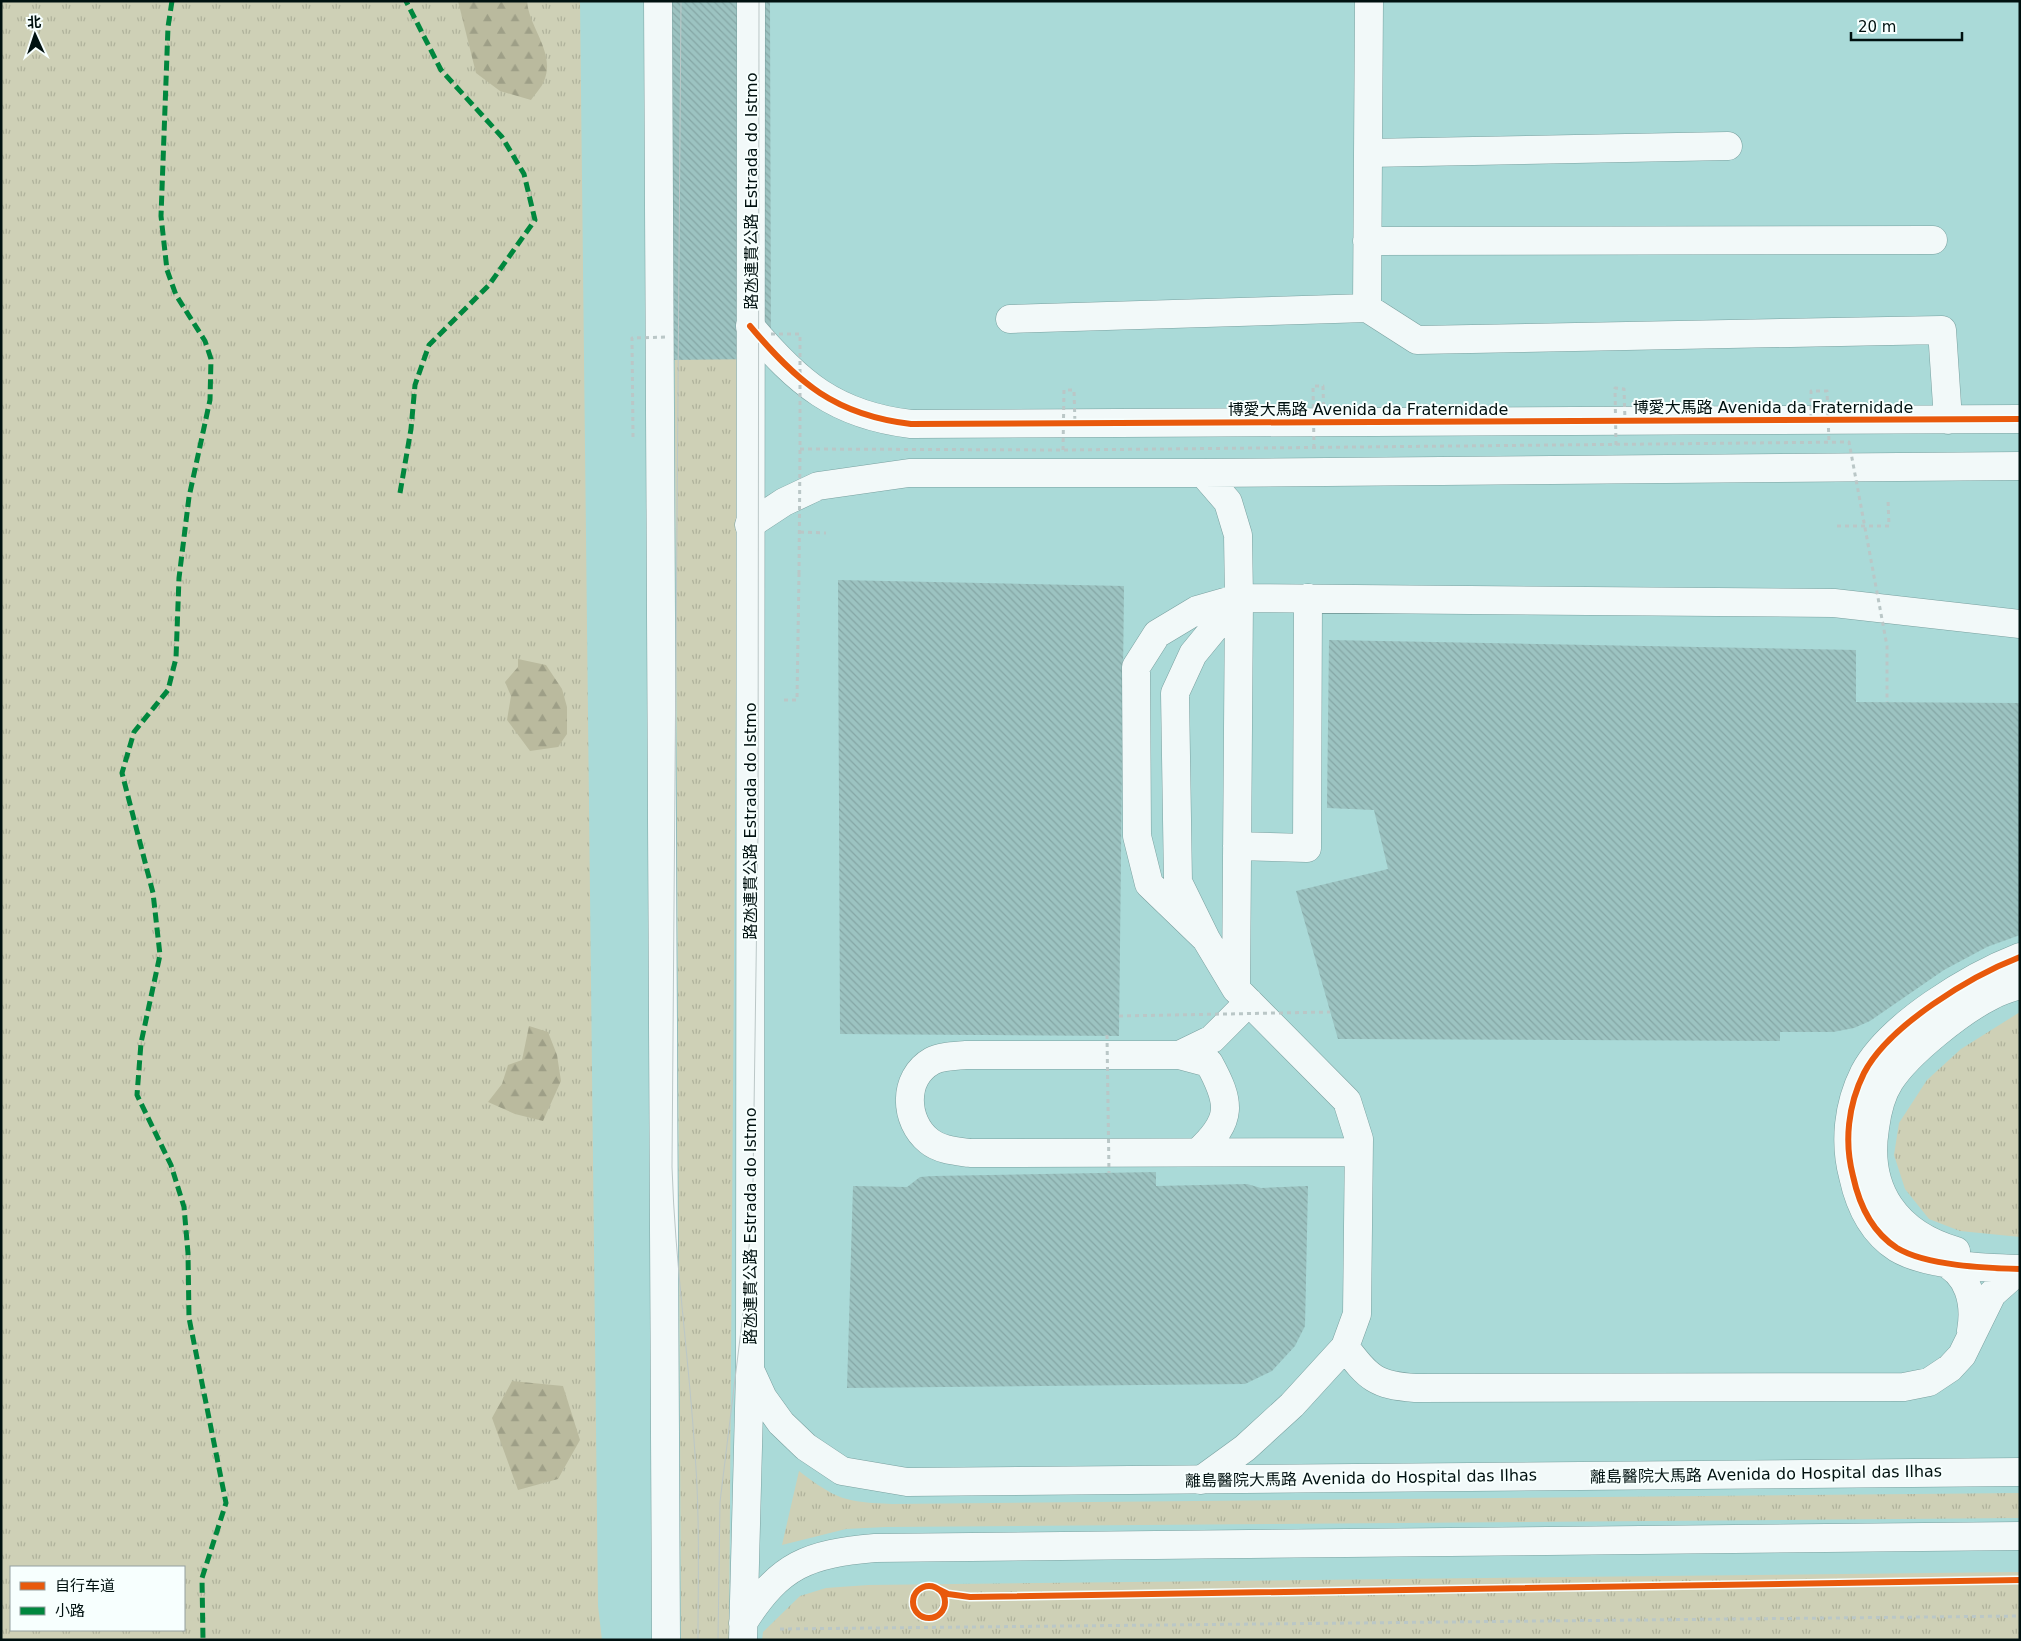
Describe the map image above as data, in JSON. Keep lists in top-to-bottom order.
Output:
{
  "streets": {
    "main road": ["路氹連貫公路 Estrada do Istmo", "博愛大馬路 Avenida da Fraternidade", "離島醫院大馬路 Avenida do Hospital das Ilhas"]
  },
  "crossings": [
    ["路氹連貫公路 Estrada do Istmo", "博愛大馬路 Avenida da Fraternidade"],
    ["路氹連貫公路 Estrada do Istmo", "離島醫院大馬路 Avenida do Hospital das Ilhas"]
  ],
  "legend": ["自行车道", "小路"],
  "scale_bar": "20 m",
  "north": "top"
}
